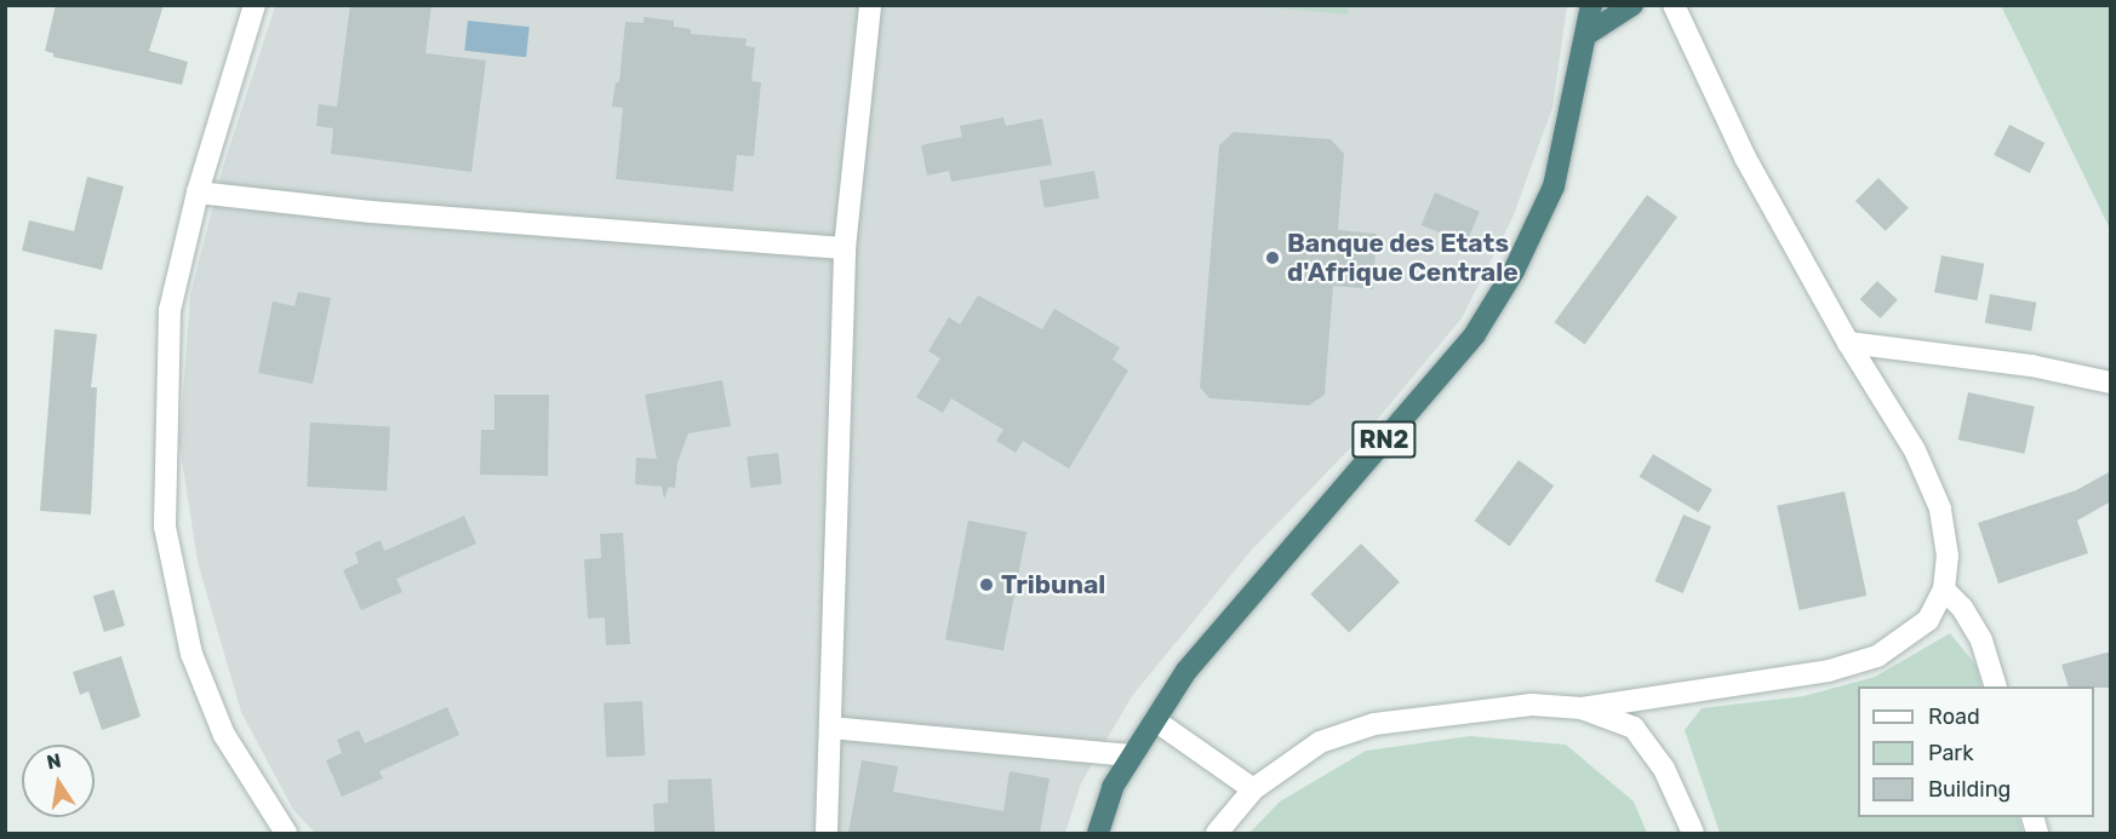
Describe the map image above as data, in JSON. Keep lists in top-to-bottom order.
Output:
{
  "streets": {
    "highway": ["RN2"]
  },
  "places": ["Banque des Etats d'Afrique Centrale", "Tribunal"],
  "legend": ["Road", "Park", "Building"],
  "north": "top"
}
